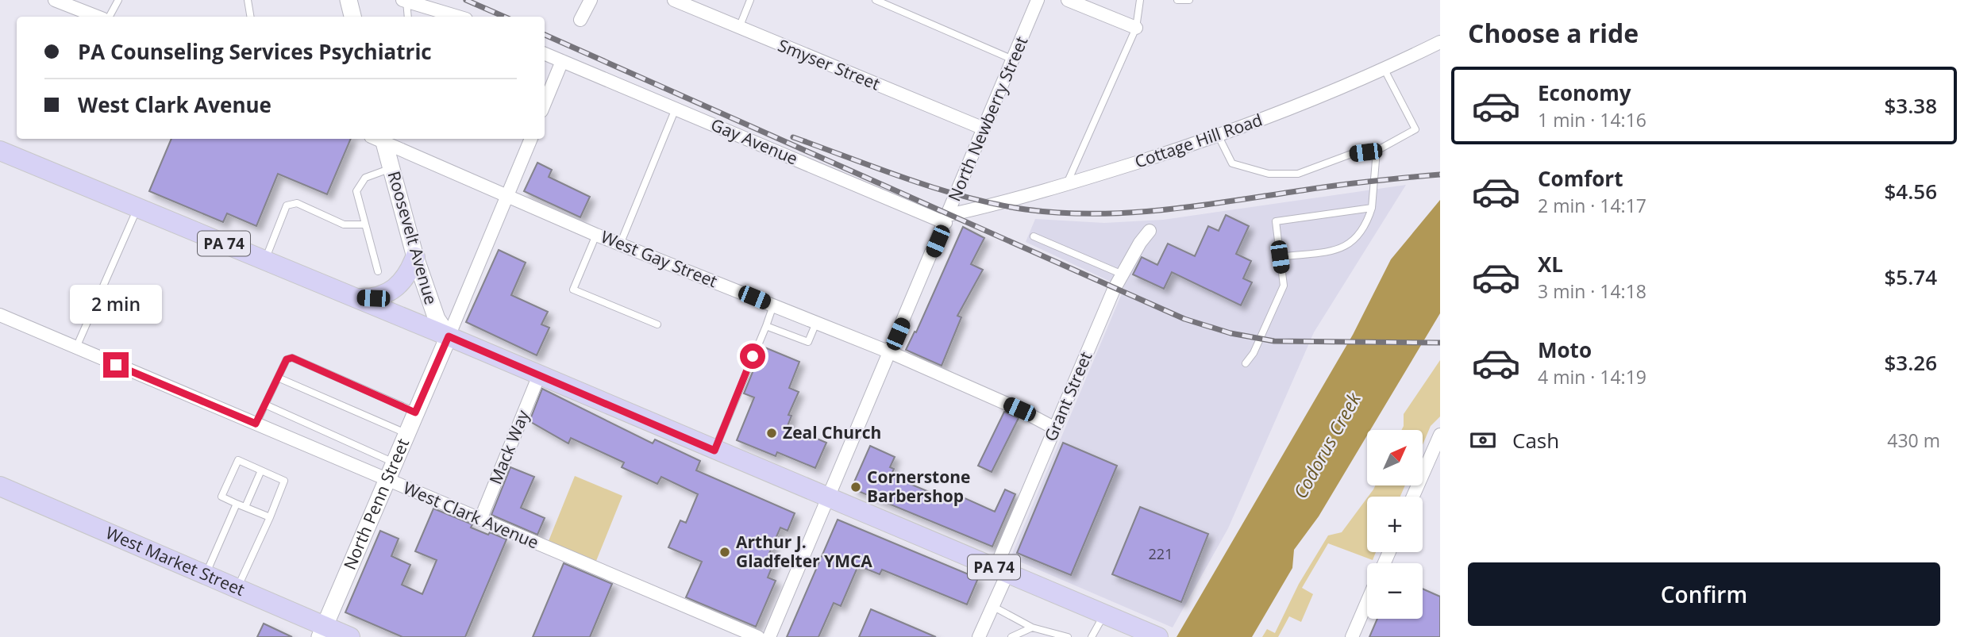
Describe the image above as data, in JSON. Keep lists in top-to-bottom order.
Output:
{
  "streets": {
    "main road": [
      "Roosevelt Avenue",
      "PA 74",
      "North Penn Street",
      "West Market Street"
    ],
    "street": [
      "Smyser Street",
      "North Newberry Street",
      "Cottage Hill Road",
      "Gay Avenue",
      "West Gay Street",
      "Grant Street",
      "Mack Way",
      "West Clark Avenue"
    ]
  },
  "crossings": [
    ["Smyser Street", "North Newberry Street"],
    ["North Newberry Street", "Cottage Hill Road"],
    ["North Newberry Street", "Gay Avenue"],
    ["North Newberry Street", "PA 74"],
    ["North Newberry Street", "West Gay Street"],
    ["Cottage Hill Road", "Gay Avenue"],
    ["Roosevelt Avenue", "PA 74"],
    ["Roosevelt Avenue", "North Penn Street"],
    ["PA 74", "Grant Street"],
    ["PA 74", "Mack Way"],
    ["PA 74", "North Penn Street"],
    ["West Gay Street", "Grant Street"],
    ["West Gay Street", "North Penn Street"],
    ["Mack Way", "West Clark Avenue"],
    ["North Penn Street", "West Clark Avenue"],
    ["North Penn Street", "West Market Street"]
  ],
  "water": ["Codorus Creek"],
  "places": ["Zeal Church", "Cornerstone Barbershop", "Arthur J. Gladfelter YMCA"],
  "house_numbers": ["221"],
  "north": "top right",
  "page": {
    "heading": "Choose a ride",
    "banner": ["PA Counseling Services Psychiatric", "West Clark Avenue"],
    "list": [
      {
        "name": "Economy",
        "note": "1 min · 14:16",
        "value": "$3.38"
      },
      {
        "name": "Comfort",
        "note": "2 min · 14:17",
        "value": "$4.56"
      },
      {
        "name": "XL",
        "note": "3 min · 14:18",
        "value": "$5.74"
      },
      {
        "name": "Moto",
        "note": "4 min · 14:19",
        "value": "$3.26"
      }
    ],
    "bubble": "2 min",
    "pay": ["Cash", "430 m"],
    "map_buttons": ["+", "−"],
    "buttons": "Confirm"
  }
}
